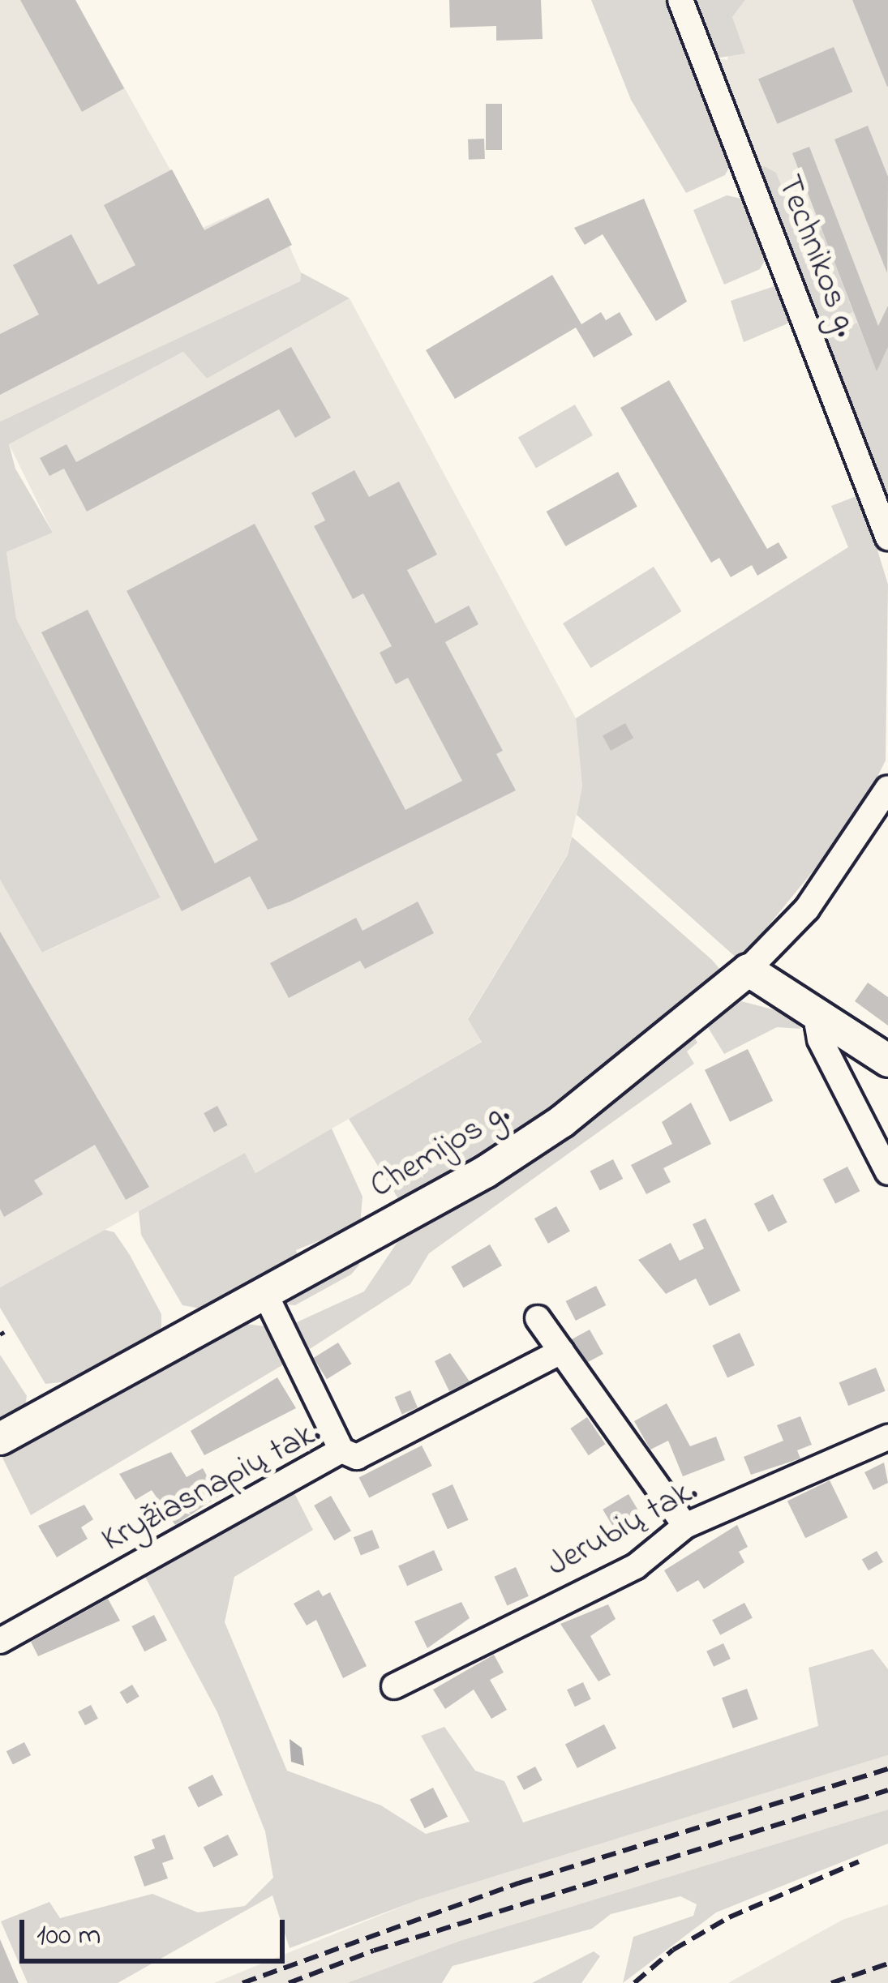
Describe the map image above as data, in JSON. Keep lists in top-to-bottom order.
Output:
{
  "streets": {
    "main road": ["Chemijos g."],
    "street": ["Technikos g.", "Kryžiasnapių tak.", "Jerubių tak."]
  },
  "scale_bar": "100 m"
}
